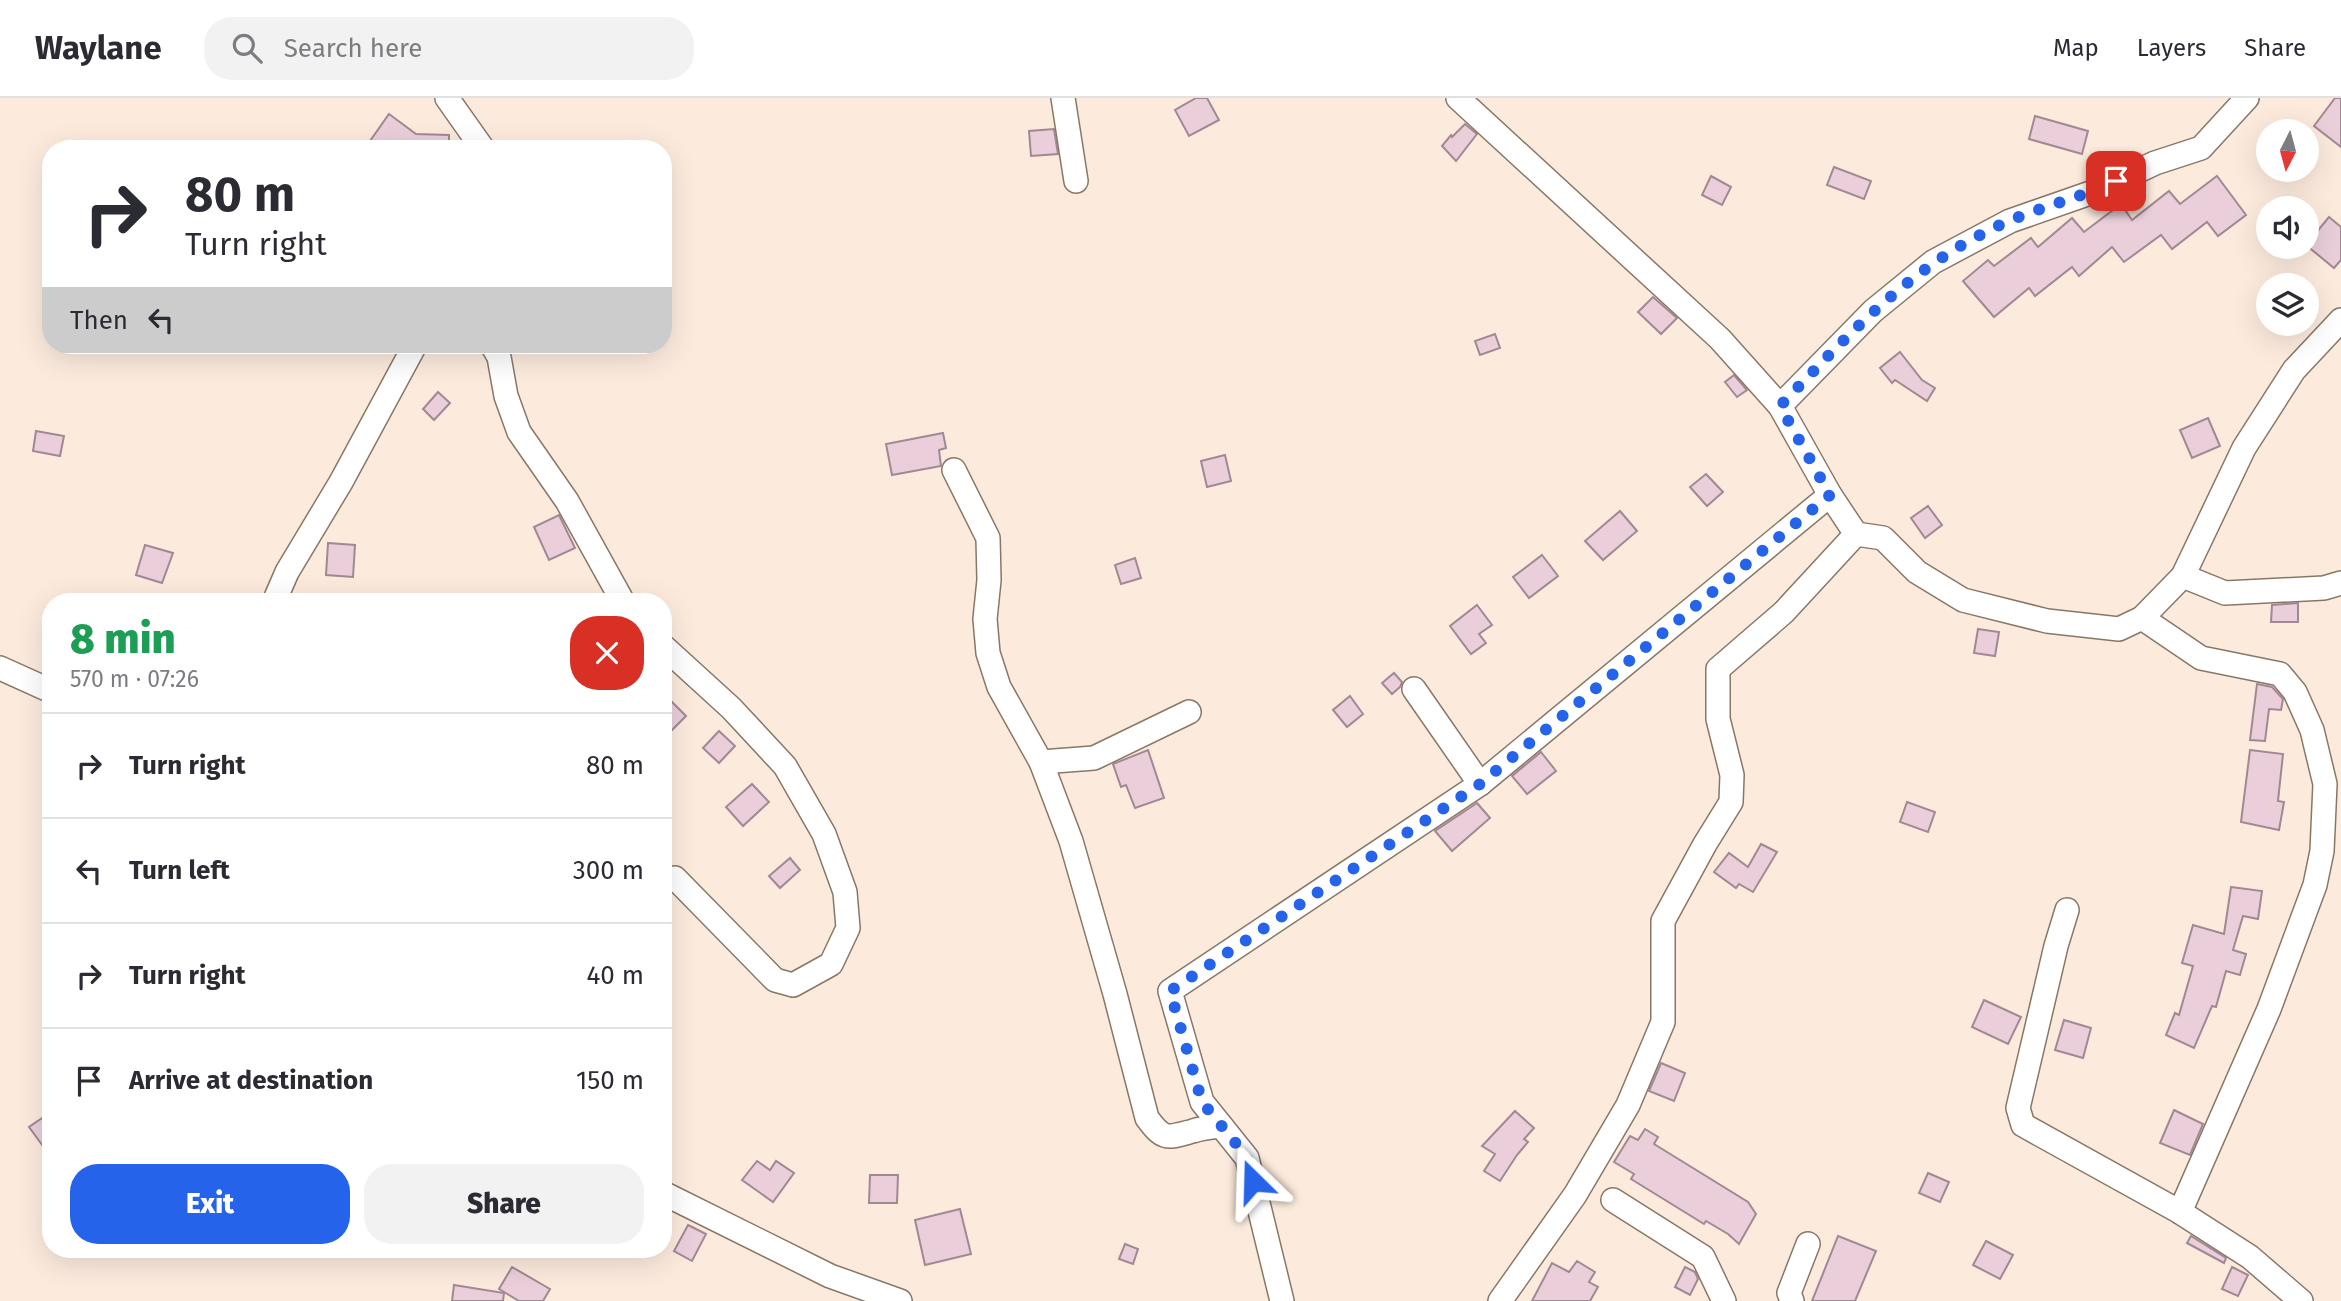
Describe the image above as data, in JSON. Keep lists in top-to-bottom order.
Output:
{
  "north": "bottom",
  "page": {
    "header": "Waylane",
    "search": "Search here",
    "nav": ["Map", "Layers", "Share"],
    "turn": ["80 m", "Turn right"],
    "then": "Then",
    "heading": ["8 min", "570 m · 07:26"],
    "list": [
      {
        "name": "Turn right",
        "value": "80 m"
      },
      {
        "name": "Turn left",
        "value": "300 m"
      },
      {
        "name": "Turn right",
        "value": "40 m"
      },
      {
        "name": "Arrive at destination",
        "value": "150 m"
      }
    ],
    "buttons": ["Exit", "Share"]
  }
}
